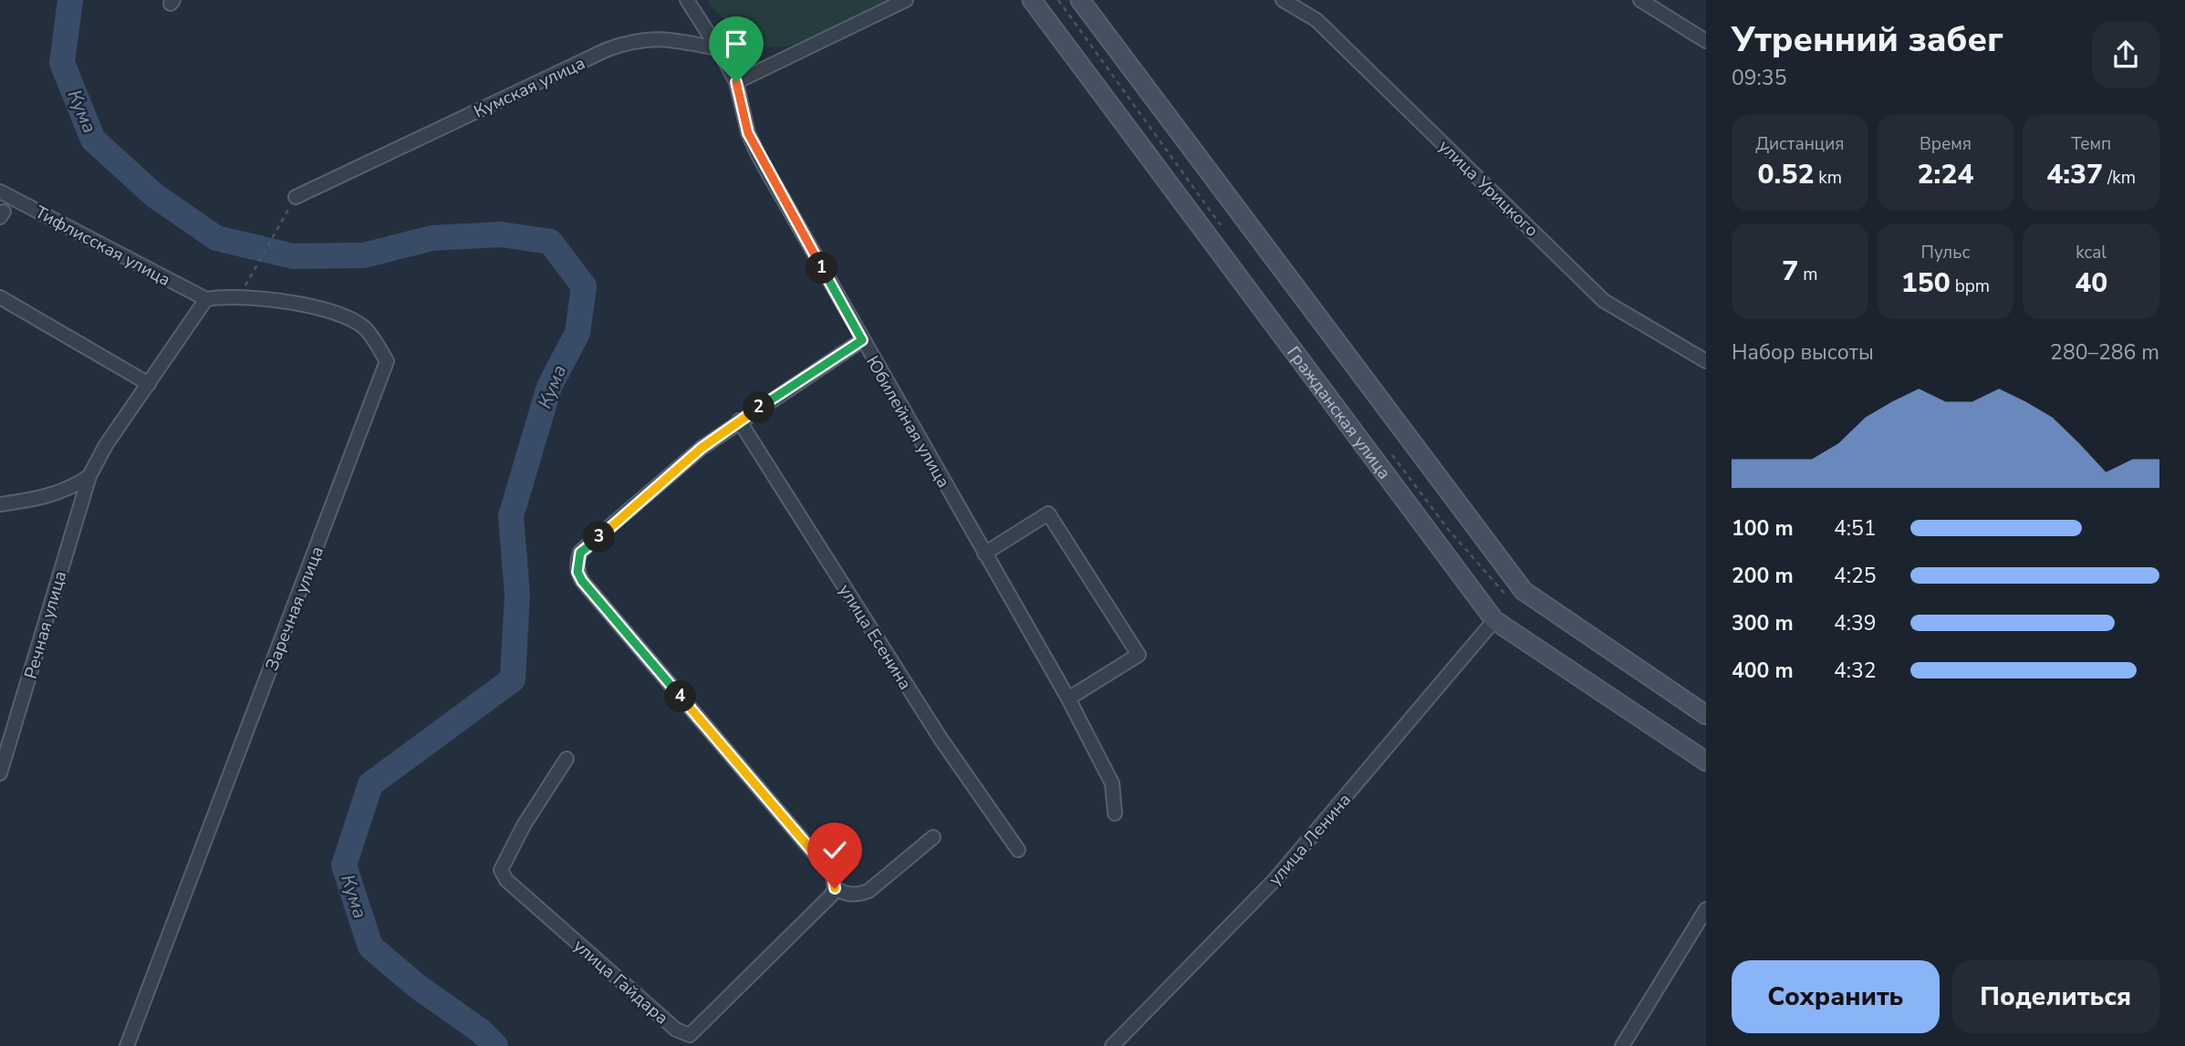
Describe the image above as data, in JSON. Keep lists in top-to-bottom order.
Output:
{
  "streets": {
    "street": [
      "Кумская улица",
      "улица Урицкого",
      "Тифлисская улица",
      "Гражданская улица",
      "Юбилейная улица",
      "Заречная улица",
      "Речная улица",
      "улица Есенина",
      "улица Ленина",
      "улица Гайдара"
    ]
  },
  "crossings": [
    ["Кумская улица", "Юбилейная улица"],
    ["Тифлисская улица", "Заречная улица"],
    ["Тифлисская улица", "Речная улица"],
    ["Гражданская улица", "улица Ленина"],
    ["Заречная улица", "Речная улица"]
  ],
  "water": ["Кума"],
  "page": {
    "heading": ["Утренний забег", "09:35"],
    "stats": [
      ["Дистанция", "0.52 km"],
      ["Время", "2:24"],
      ["Темп", "4:37 /km"],
      ["7 m"],
      ["Пульс", "150 bpm"],
      ["kcal", "40"]
    ],
    "pins": [
      "1",
      "2",
      "3",
      "4"
    ],
    "chart": ["Набор высоты", "280–286 m"],
    "list": [
      {
        "name": "100 m",
        "note": "4:51"
      },
      {
        "name": "200 m",
        "note": "4:25"
      },
      {
        "name": "300 m",
        "note": "4:39"
      },
      {
        "name": "400 m",
        "note": "4:32"
      }
    ],
    "buttons": ["Сохранить", "Поделиться"]
  }
}
